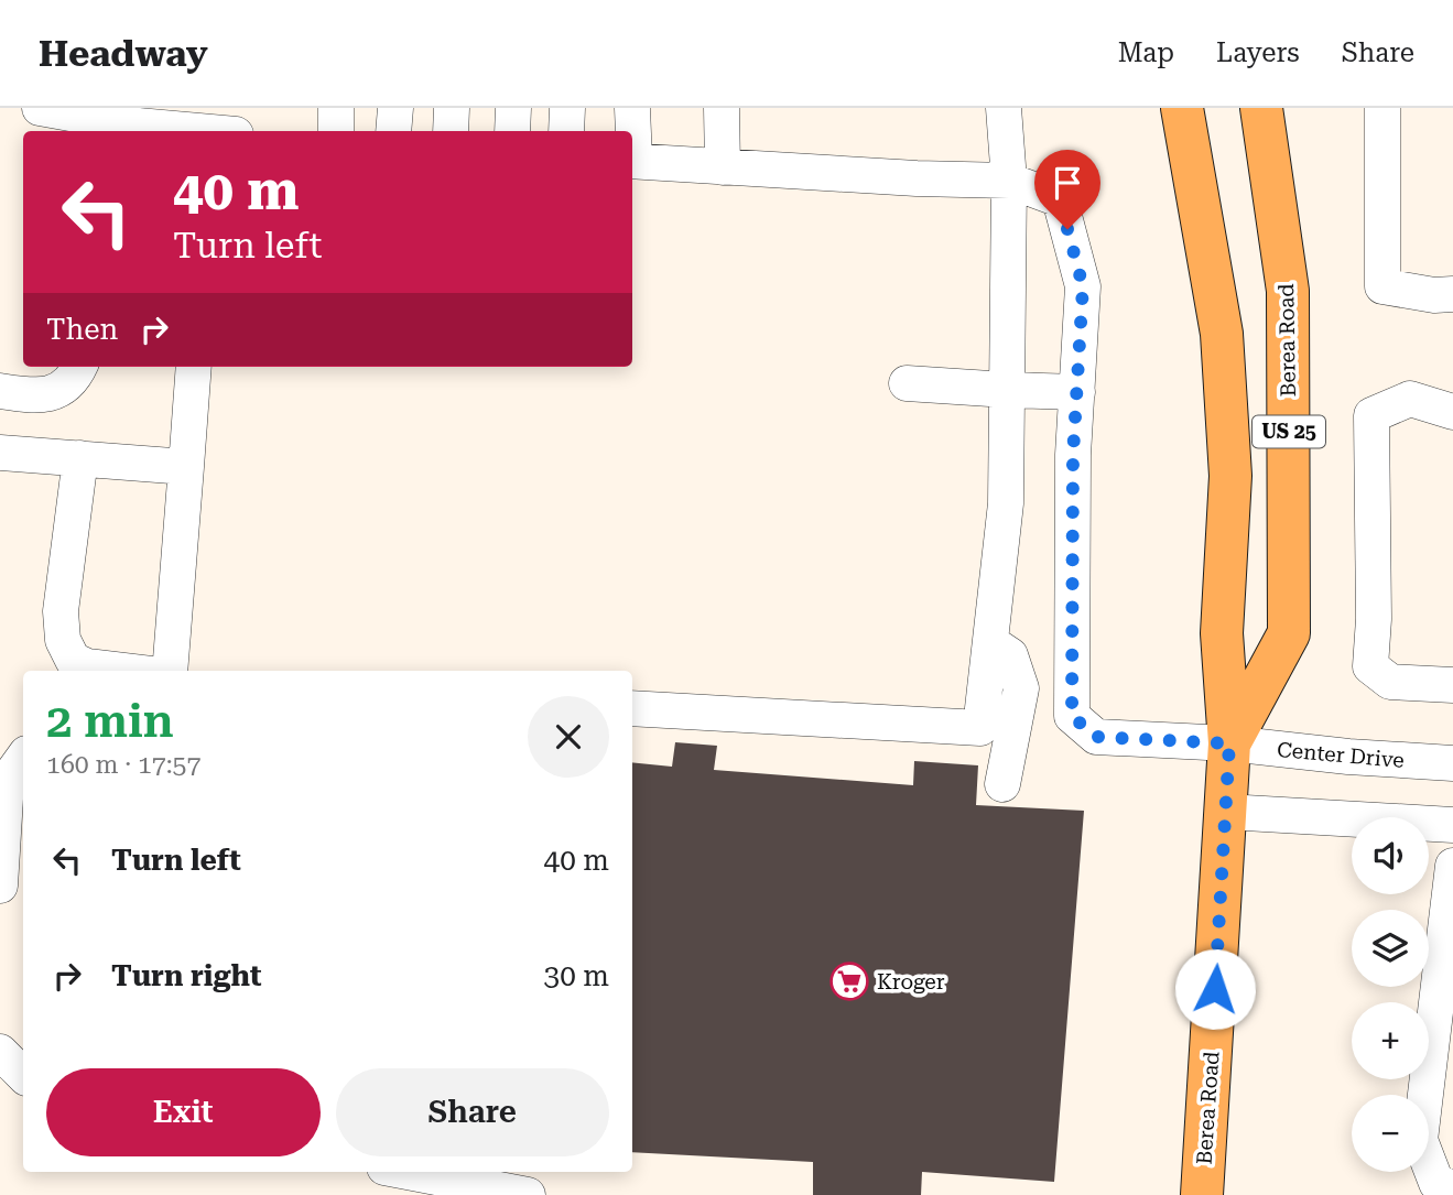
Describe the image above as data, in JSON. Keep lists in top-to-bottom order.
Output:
{
  "streets": {
    "main road": ["Berea Road", "US 25"],
    "street": ["Center Drive"]
  },
  "crossings": [
    ["Berea Road", "Center Drive"]
  ],
  "places": {
    "supermarket": ["Kroger"]
  },
  "page": {
    "header": "Headway",
    "nav": ["Map", "Layers", "Share"],
    "turn": ["40 m", "Turn left"],
    "then": "Then",
    "heading": ["2 min", "160 m · 17:57"],
    "list": [
      {
        "name": "Turn left",
        "value": "40 m"
      },
      {
        "name": "Turn right",
        "value": "30 m"
      }
    ],
    "map_buttons": ["+", "−"],
    "buttons": ["Exit", "Share"]
  }
}
